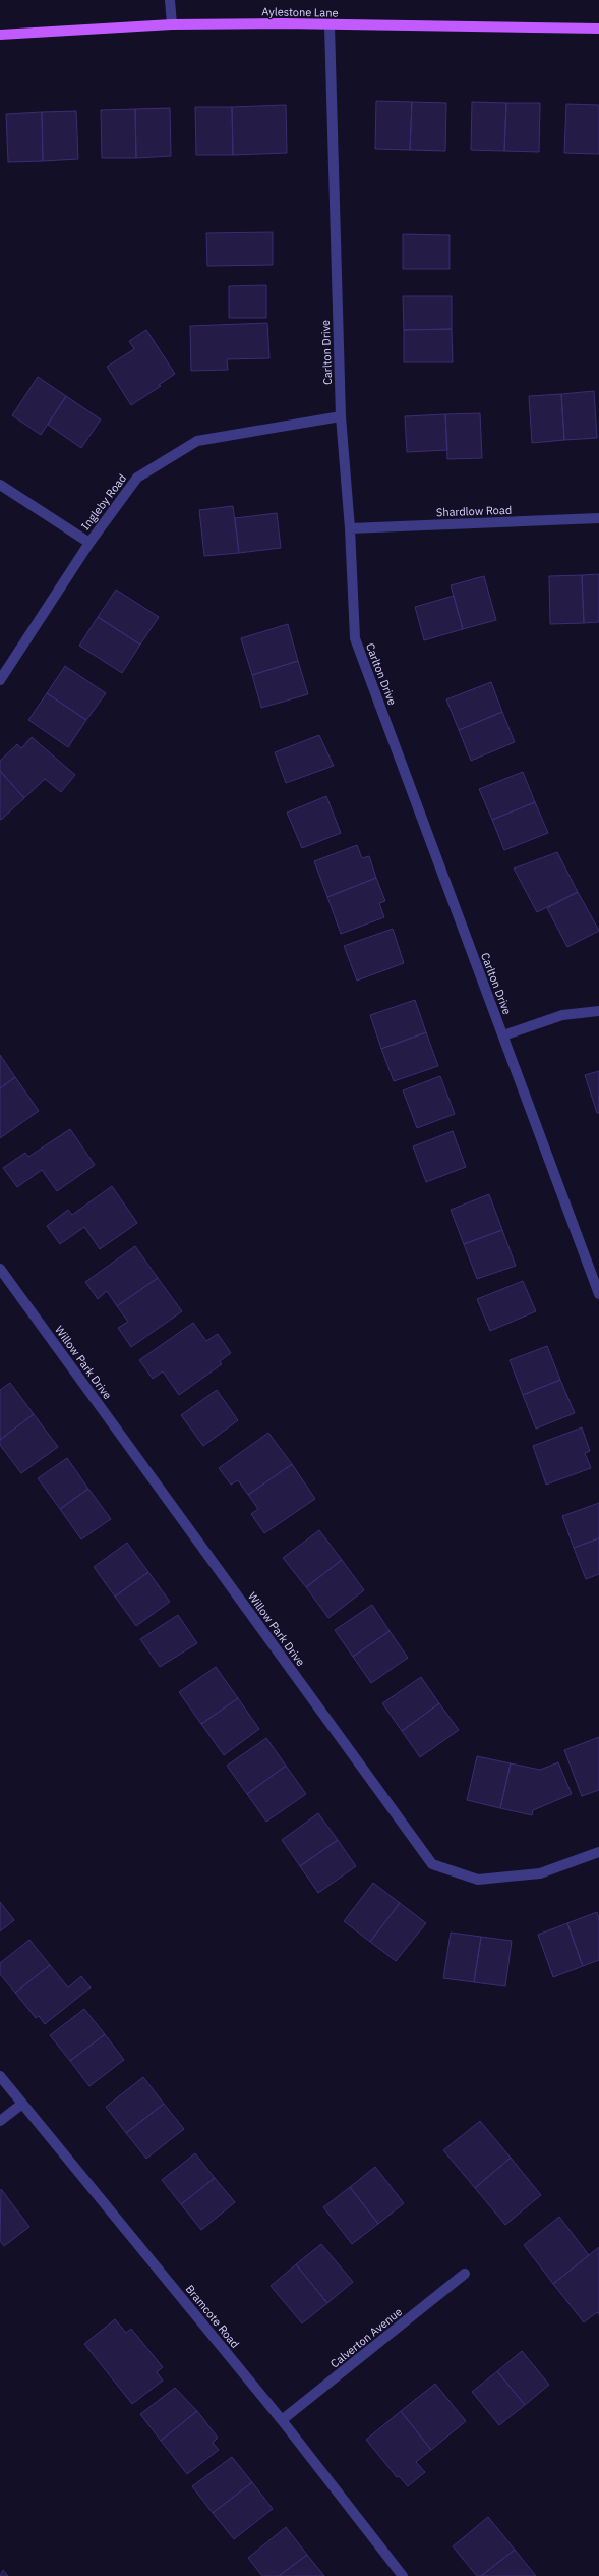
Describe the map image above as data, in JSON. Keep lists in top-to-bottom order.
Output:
{
  "streets": {
    "main road": ["Aylestone Lane"],
    "street": [
      "Carlton Drive",
      "Ingleby Road",
      "Shardlow Road",
      "Willow Park Drive",
      "Bramcote Road",
      "Calverton Avenue"
    ]
  },
  "crossings": [
    ["Aylestone Lane", "Carlton Drive"],
    ["Carlton Drive", "Ingleby Road"],
    ["Carlton Drive", "Shardlow Road"],
    ["Bramcote Road", "Calverton Avenue"]
  ]
}
